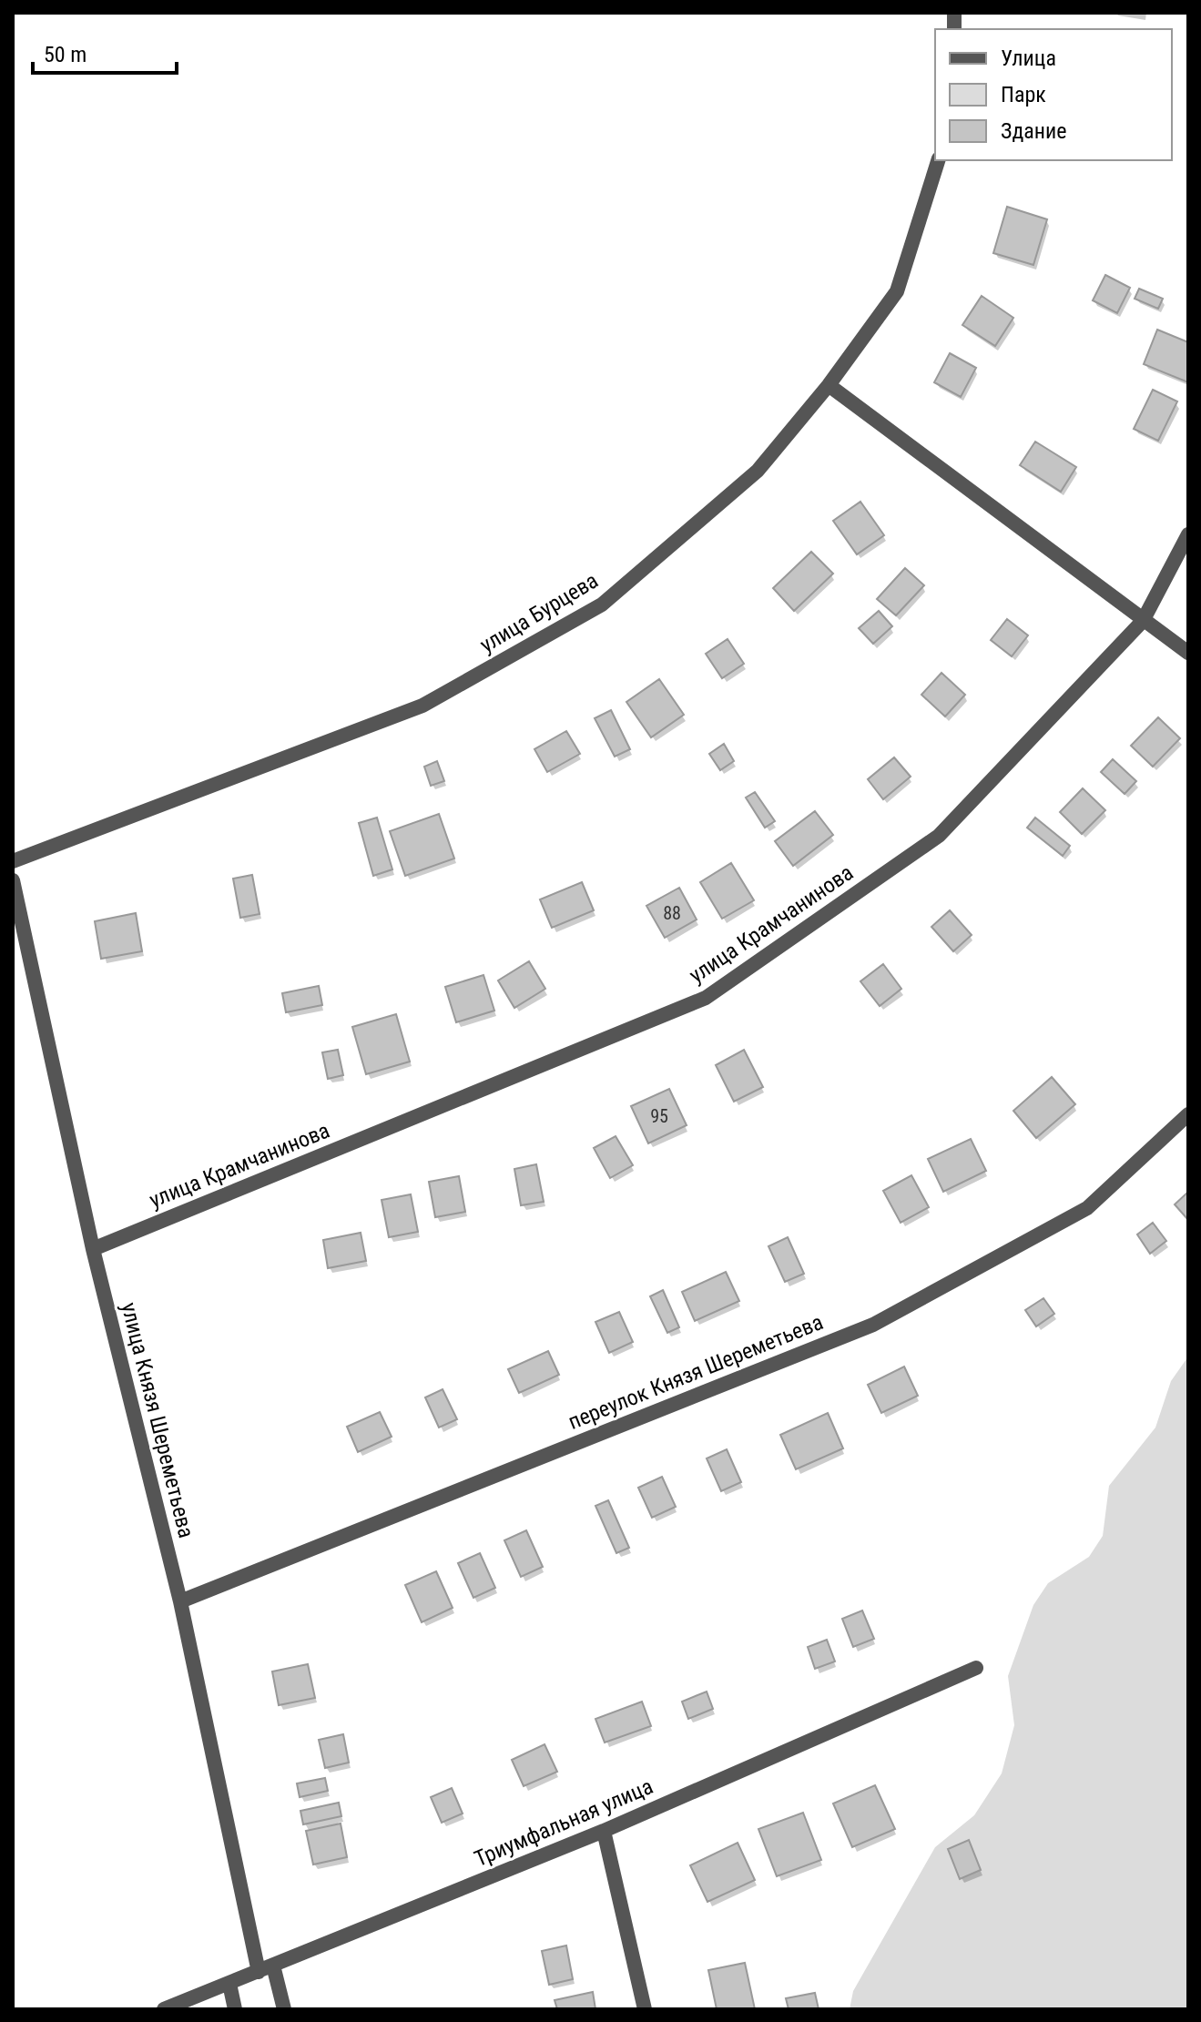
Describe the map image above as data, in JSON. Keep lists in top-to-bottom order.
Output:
{
  "streets": {
    "street": [
      "улица Бурцева",
      "улица Крамчанинова",
      "переулок Князя Шереметьева",
      "улица Князя Шереметьева",
      "Триумфальная улица"
    ]
  },
  "crossings": [
    ["улица Крамчанинова", "улица Князя Шереметьева"],
    ["переулок Князя Шереметьева", "улица Князя Шереметьева"],
    ["улица Князя Шереметьева", "Триумфальная улица"]
  ],
  "house_numbers": ["88", "95"],
  "legend": ["Улица", "Парк", "Здание"],
  "scale_bar": "50 m"
}
